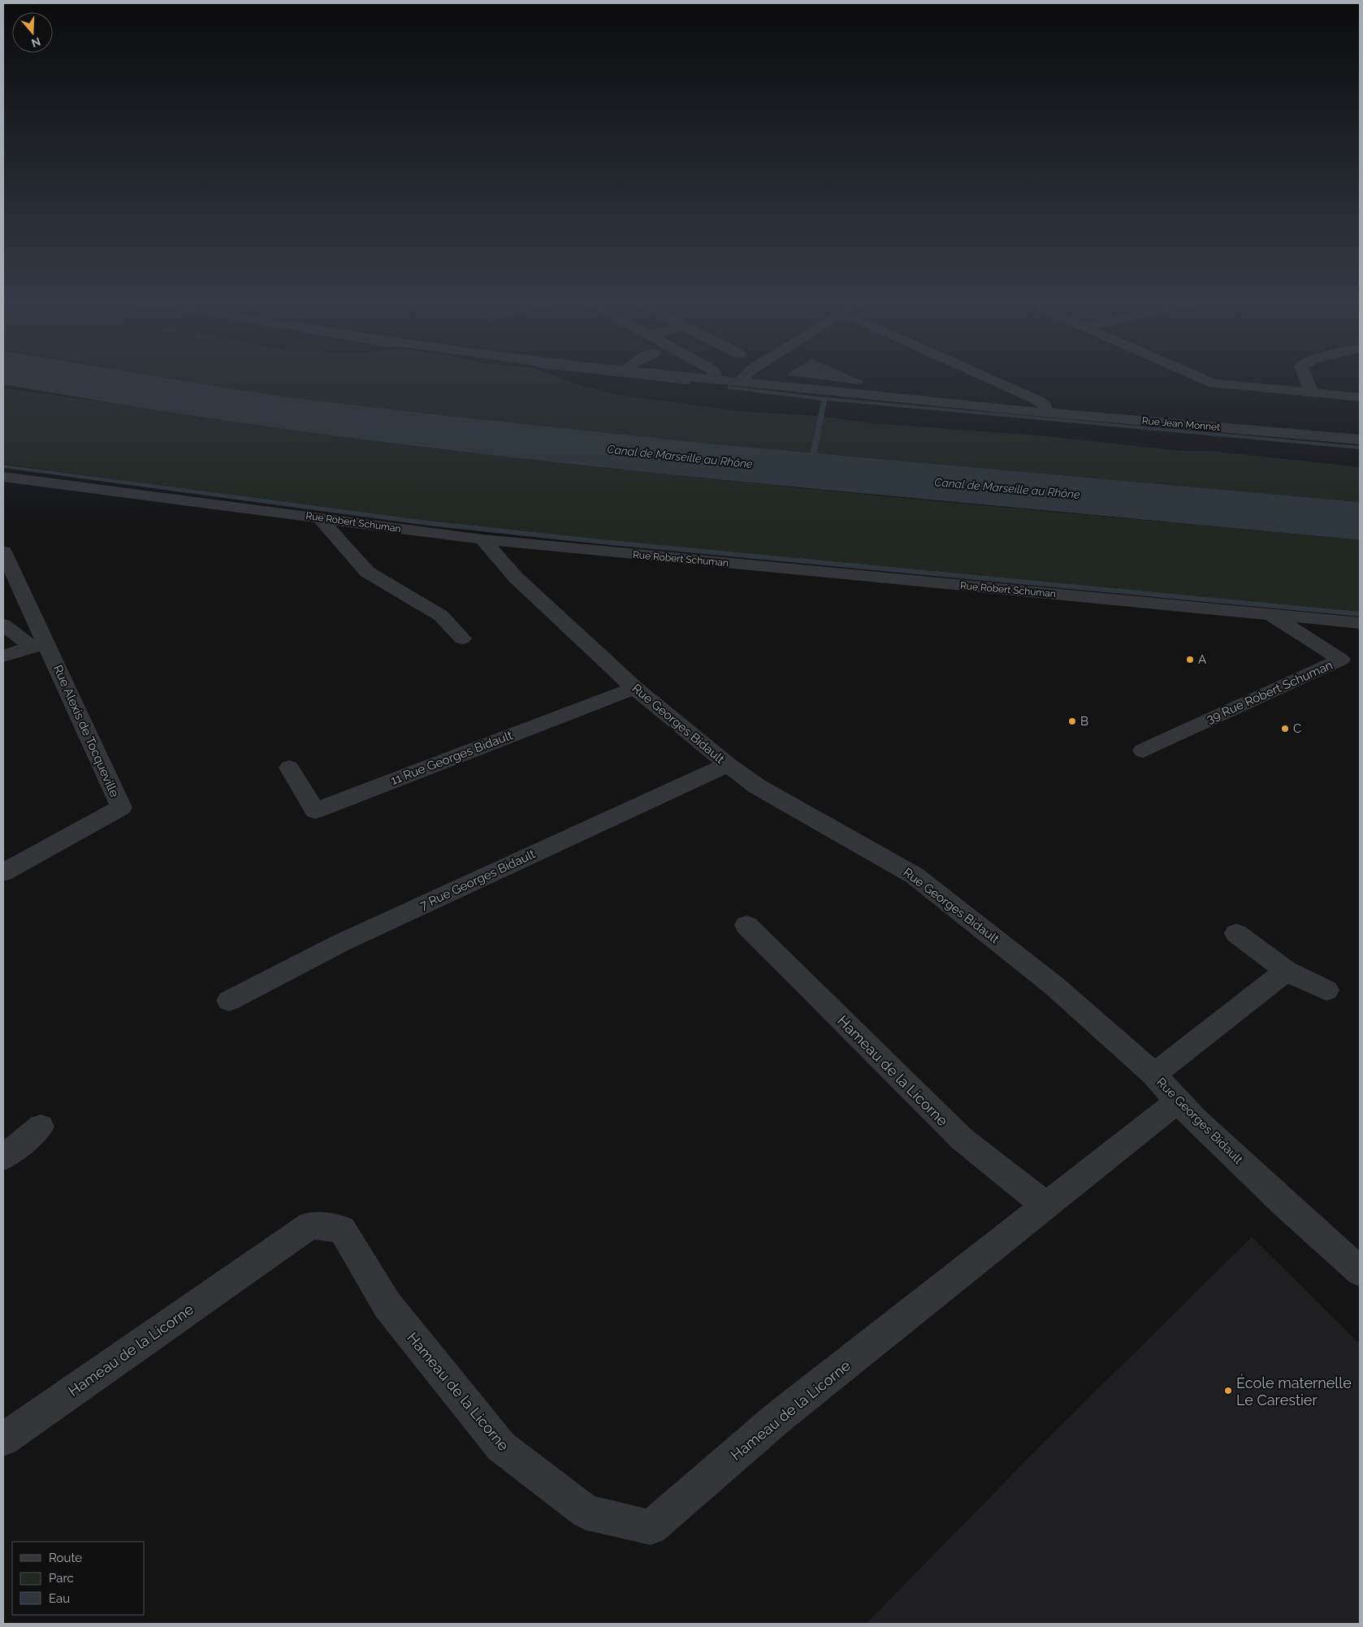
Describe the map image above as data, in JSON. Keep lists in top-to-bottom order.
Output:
{
  "streets": {
    "street": [
      "Rue Jean Monnet",
      "Rue Robert Schuman",
      "39 Rue Robert Schuman",
      "Rue Georges Bidault",
      "Rue Alexis de Tocqueville",
      "11 Rue Georges Bidault",
      "7 Rue Georges Bidault",
      "Hameau de la Licorne"
    ]
  },
  "crossings": [
    ["Rue Robert Schuman", "39 Rue Robert Schuman"],
    ["Rue Robert Schuman", "Rue Georges Bidault"],
    ["Rue Georges Bidault", "11 Rue Georges Bidault"],
    ["Rue Georges Bidault", "7 Rue Georges Bidault"],
    ["Rue Georges Bidault", "Hameau de la Licorne"]
  ],
  "water": ["Canal de Marseille au Rhône"],
  "places": [
    "A",
    "B",
    "C",
    "École maternelle Le Carestier"
  ],
  "legend": ["Route", "Parc", "Eau"],
  "north": "bottom"
}
